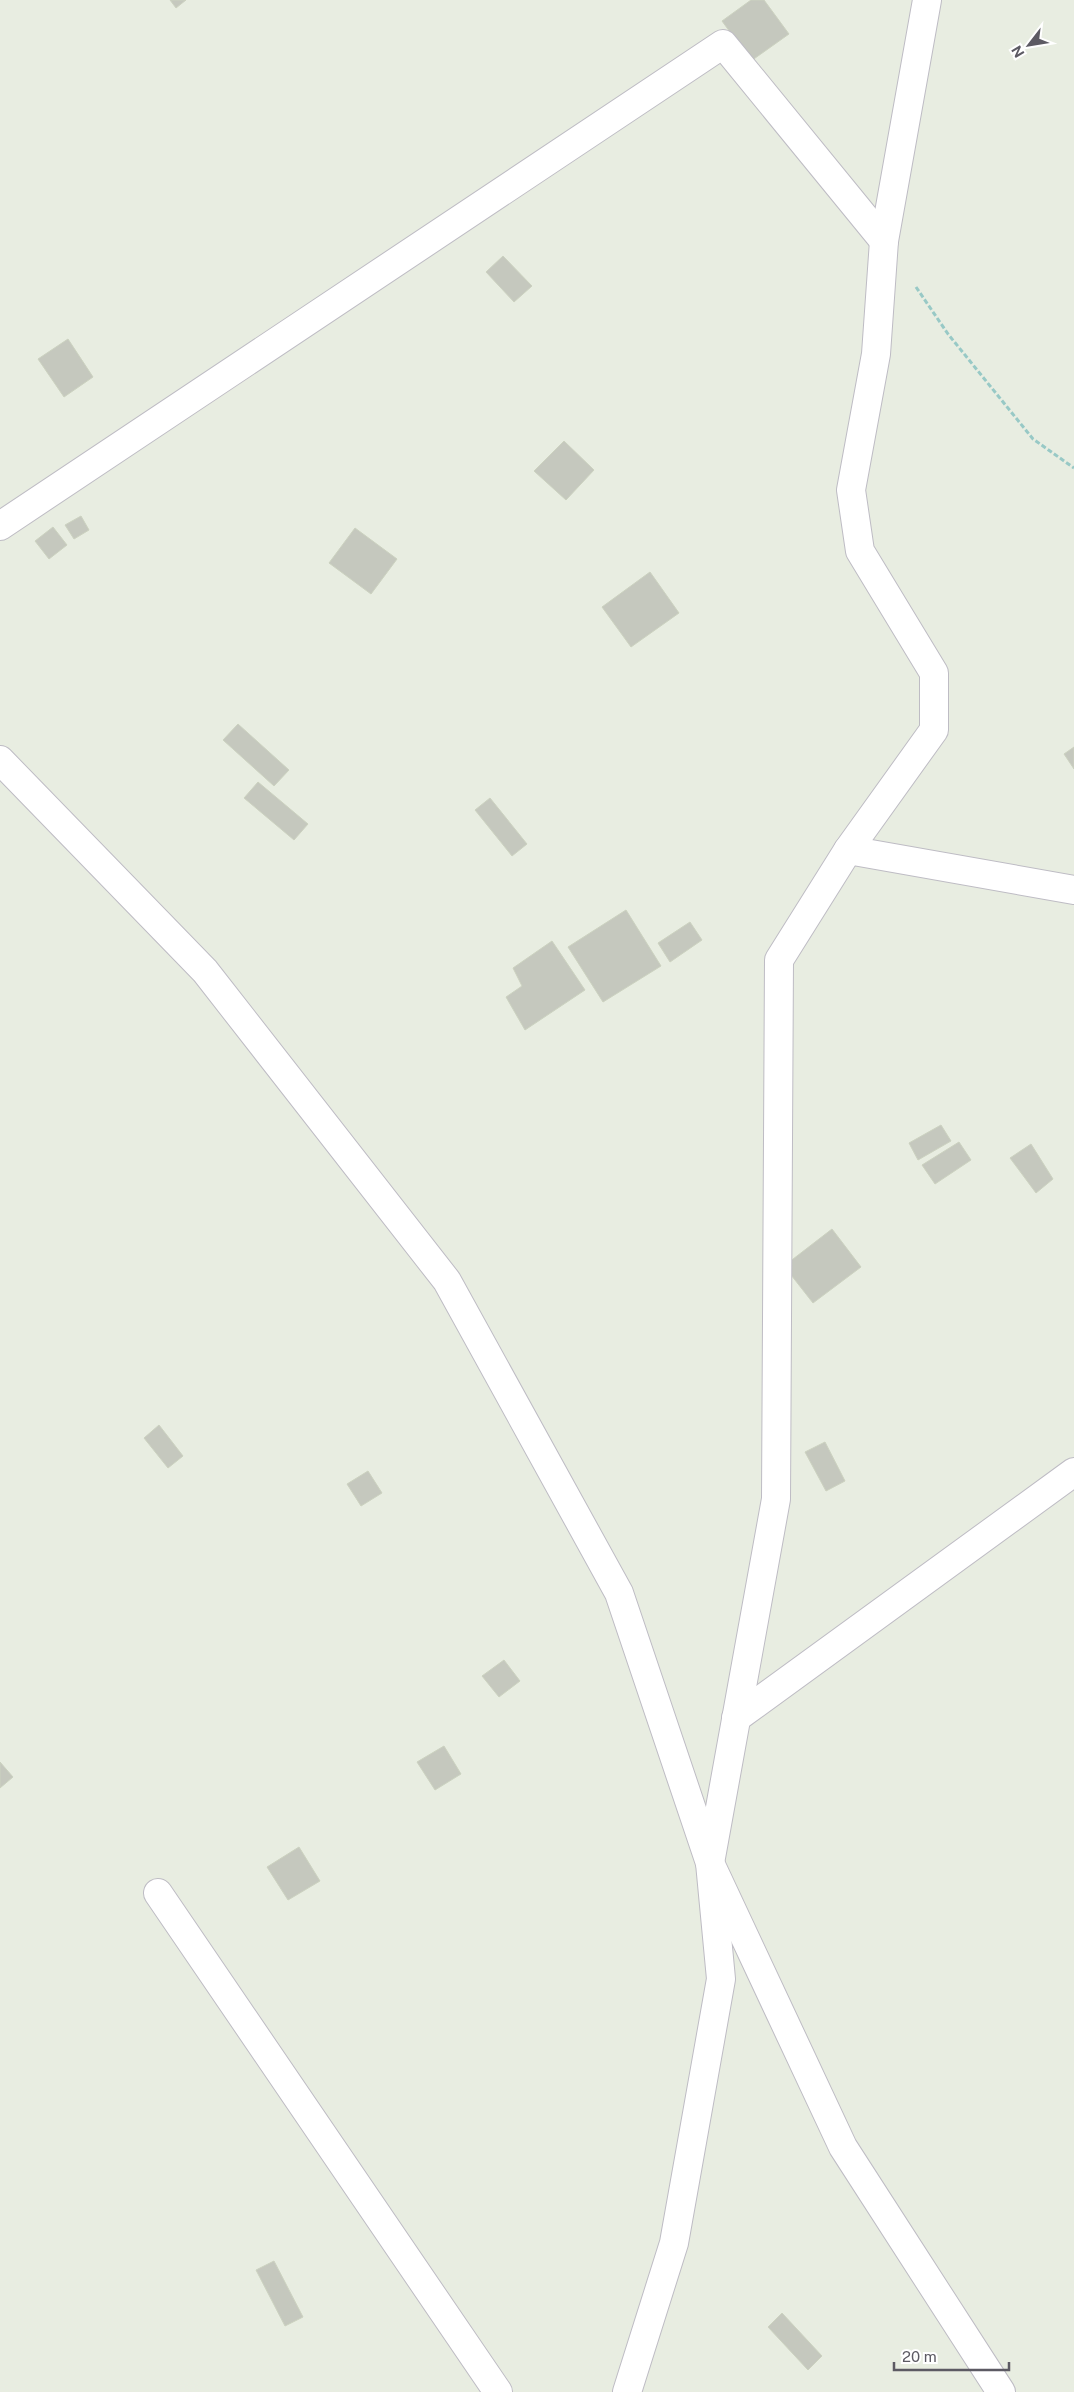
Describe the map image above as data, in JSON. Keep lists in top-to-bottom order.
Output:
{
  "scale_bar": "20 m",
  "north": "bottom left"
}
